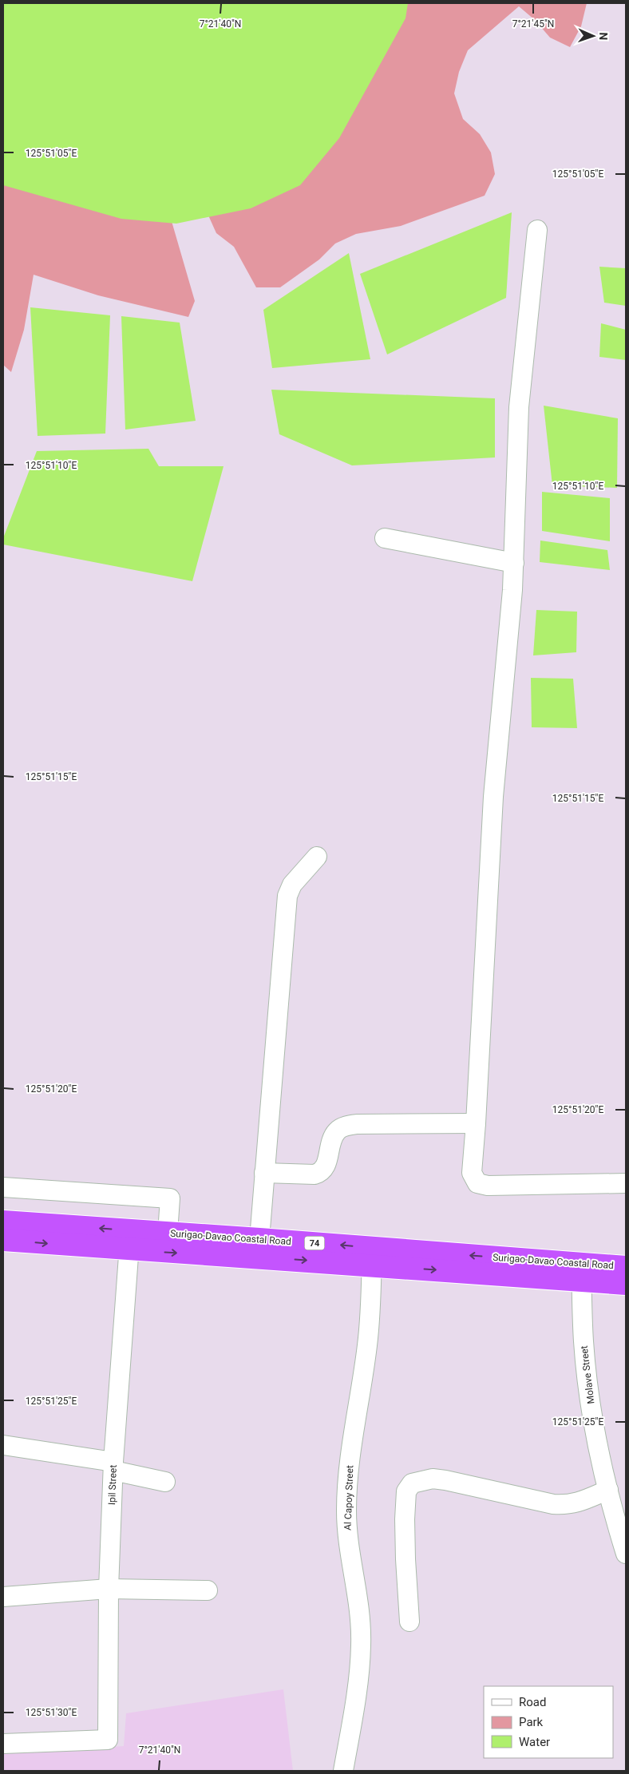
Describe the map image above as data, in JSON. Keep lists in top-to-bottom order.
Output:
{
  "streets": {
    "highway": ["Surigao-Davao Coastal Road", "74"],
    "street": ["Molave Street", "Ipil Street", "Al Capoy Street"]
  },
  "crossings": [
    ["Surigao-Davao Coastal Road", "Molave Street"],
    ["Surigao-Davao Coastal Road", "Ipil Street"],
    ["Surigao-Davao Coastal Road", "Al Capoy Street"]
  ],
  "legend": ["Road", "Park", "Water"],
  "north": "right",
  "coordinates": [
    "7°21'40\"N",
    "7°21'45\"N",
    "125°51'05\"E",
    "125°51'10\"E",
    "125°51'15\"E",
    "125°51'20\"E",
    "125°51'25\"E",
    "125°51'30\"E"
  ]
}
